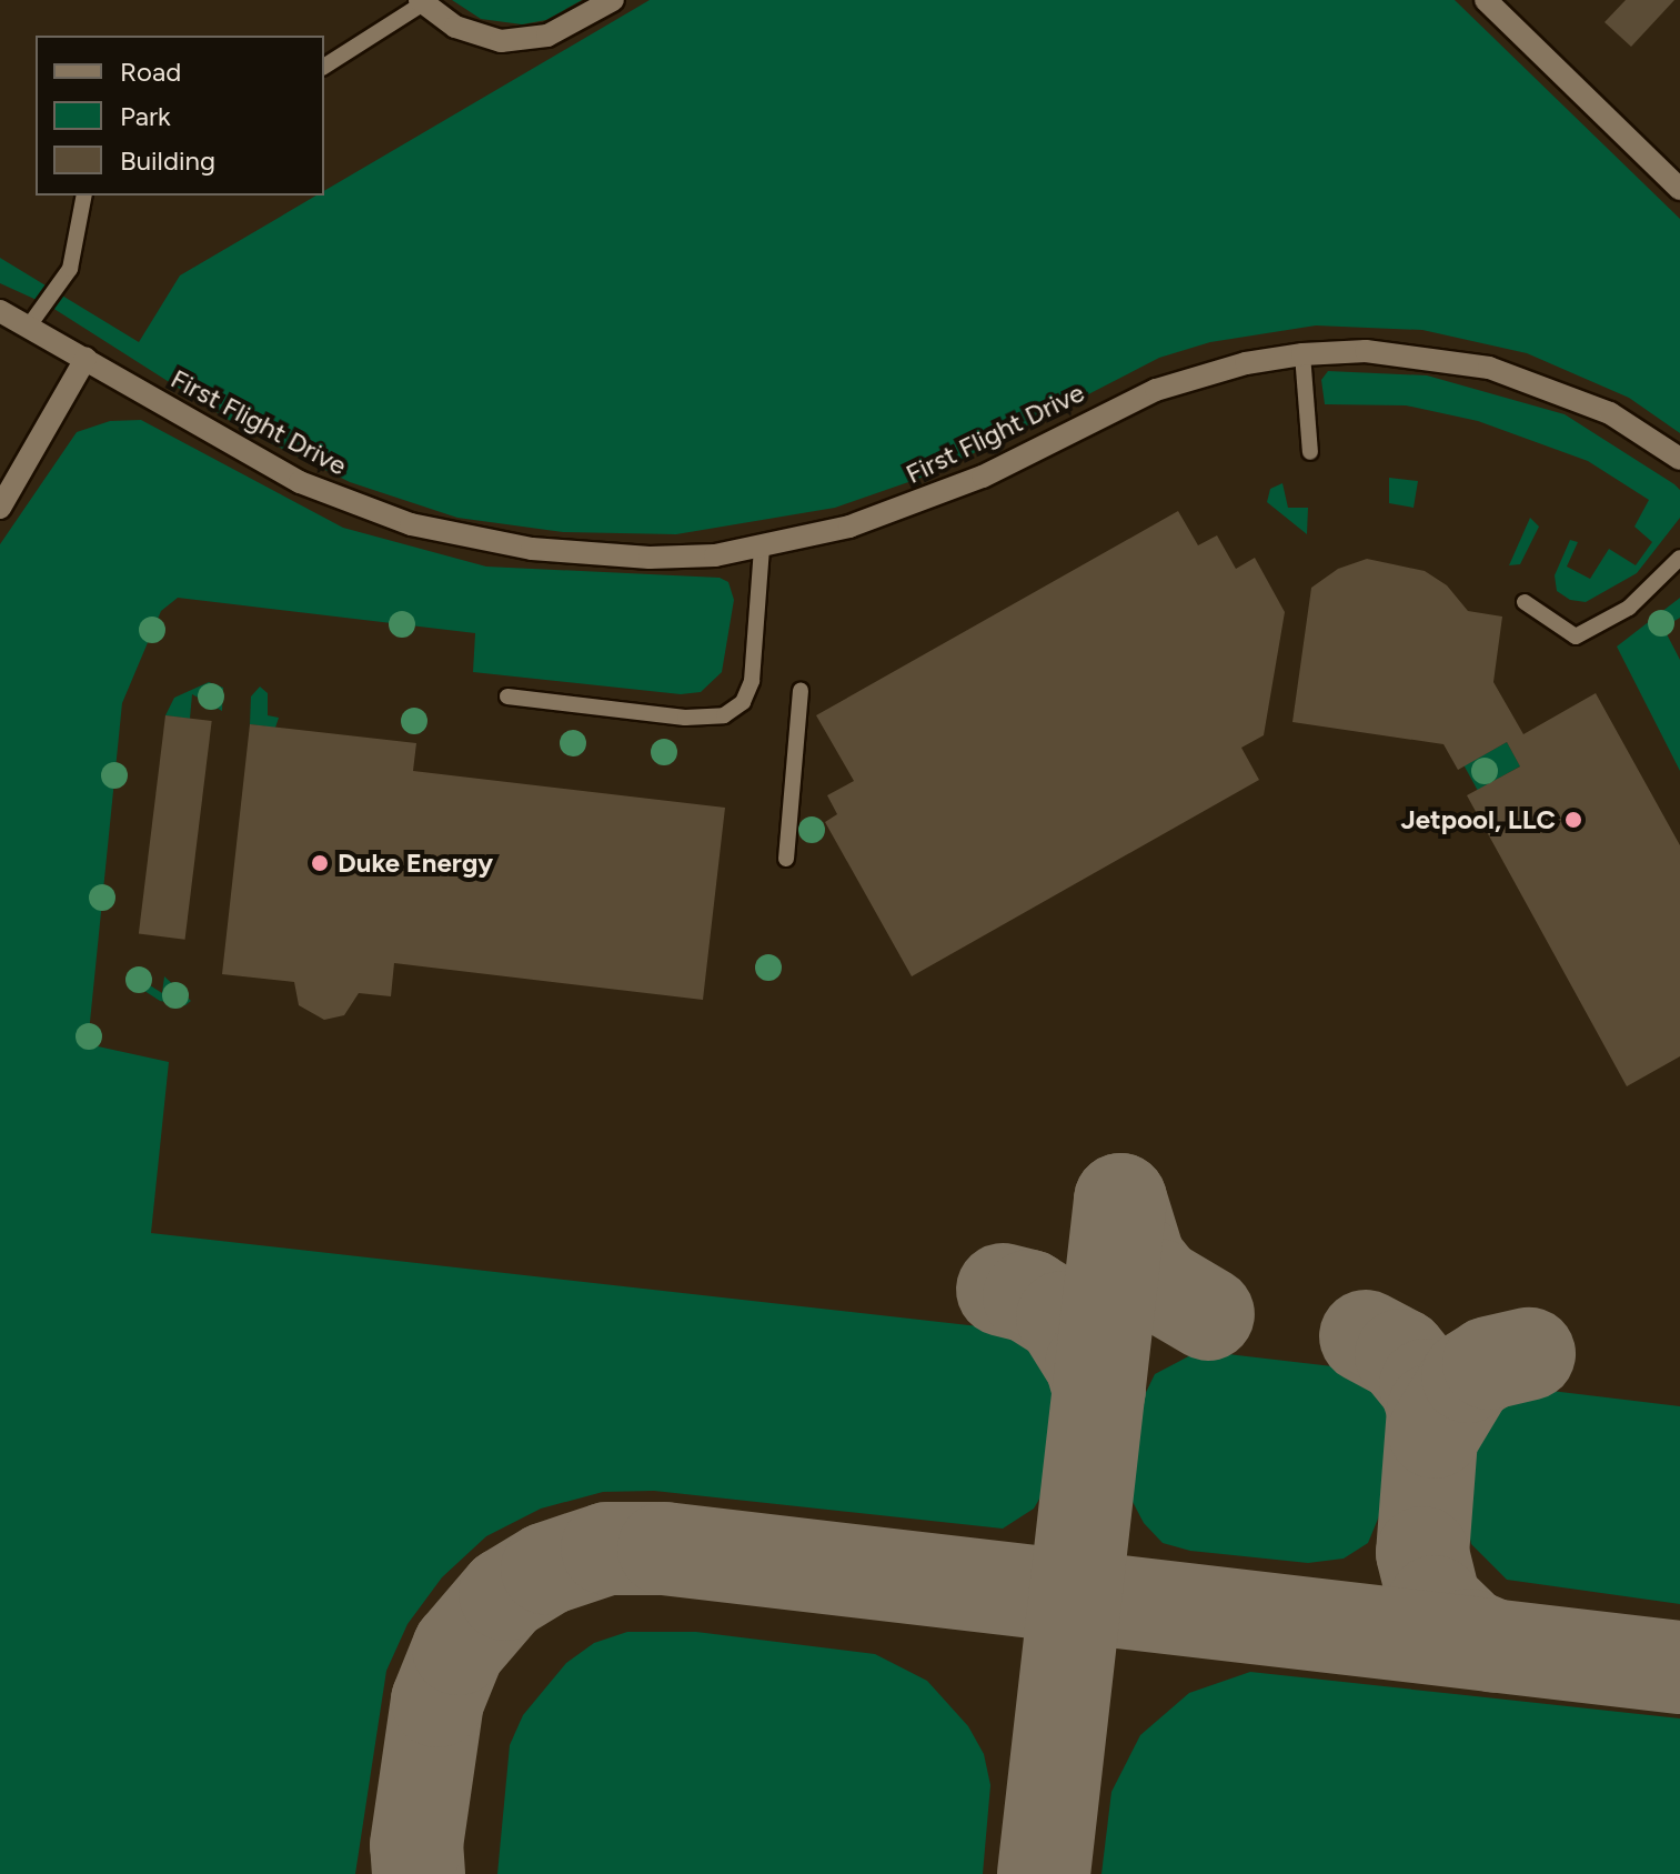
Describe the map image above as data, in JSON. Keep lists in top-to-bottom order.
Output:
{
  "streets": {
    "street": ["First Flight Drive"]
  },
  "places": ["Jetpool, LLC", "Duke Energy"],
  "legend": ["Road", "Park", "Building"]
}
